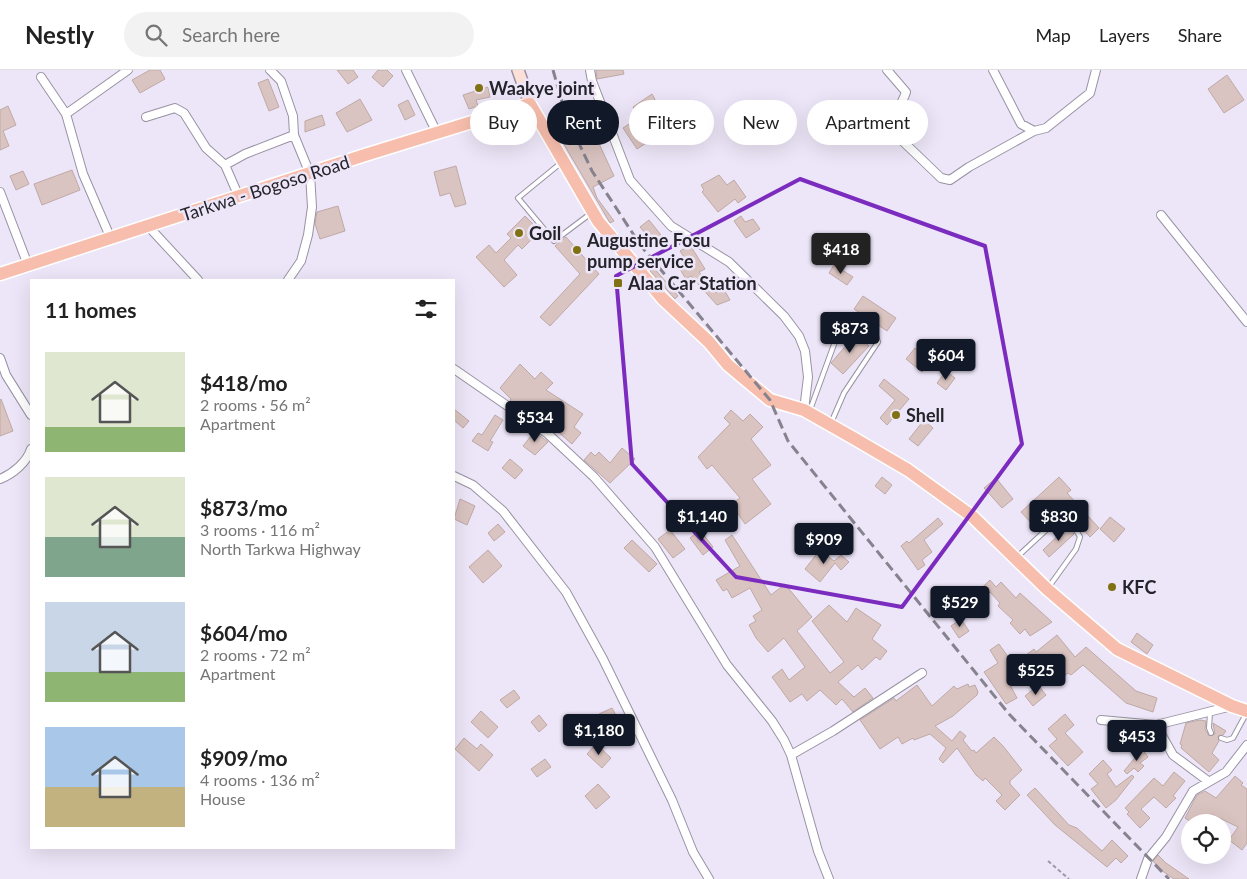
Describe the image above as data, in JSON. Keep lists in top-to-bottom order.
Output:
{
  "streets": {
    "main road": ["Tarkwa - Bogoso Road"]
  },
  "places": {
    "other": [
      "Waakye joint",
      "Goil",
      "Augustine Fosu pump service",
      "Shell",
      "KFC"
    ],
    "transit": ["Alaa Car Station"]
  },
  "page": {
    "header": "Nestly",
    "search": "Search here",
    "nav": ["Map", "Layers", "Share"],
    "chip": [
      "Buy",
      "Rent",
      "Filters",
      "New",
      "Apartment"
    ],
    "price": [
      "$418",
      "$873",
      "$604",
      "$534",
      "$1,140",
      "$830",
      "$909",
      "$529",
      "$525",
      "$1,180",
      "$453"
    ],
    "heading": "11 homes",
    "list": [
      {
        "name": "$418/mo",
        "note": "2 rooms · 56 m² · Apartment"
      },
      {
        "name": "$873/mo",
        "note": "3 rooms · 116 m² · North Tarkwa Highway"
      },
      {
        "name": "$604/mo",
        "note": "2 rooms · 72 m² · Apartment"
      },
      {
        "name": "$909/mo",
        "note": "4 rooms · 136 m² · House"
      }
    ]
  }
}
